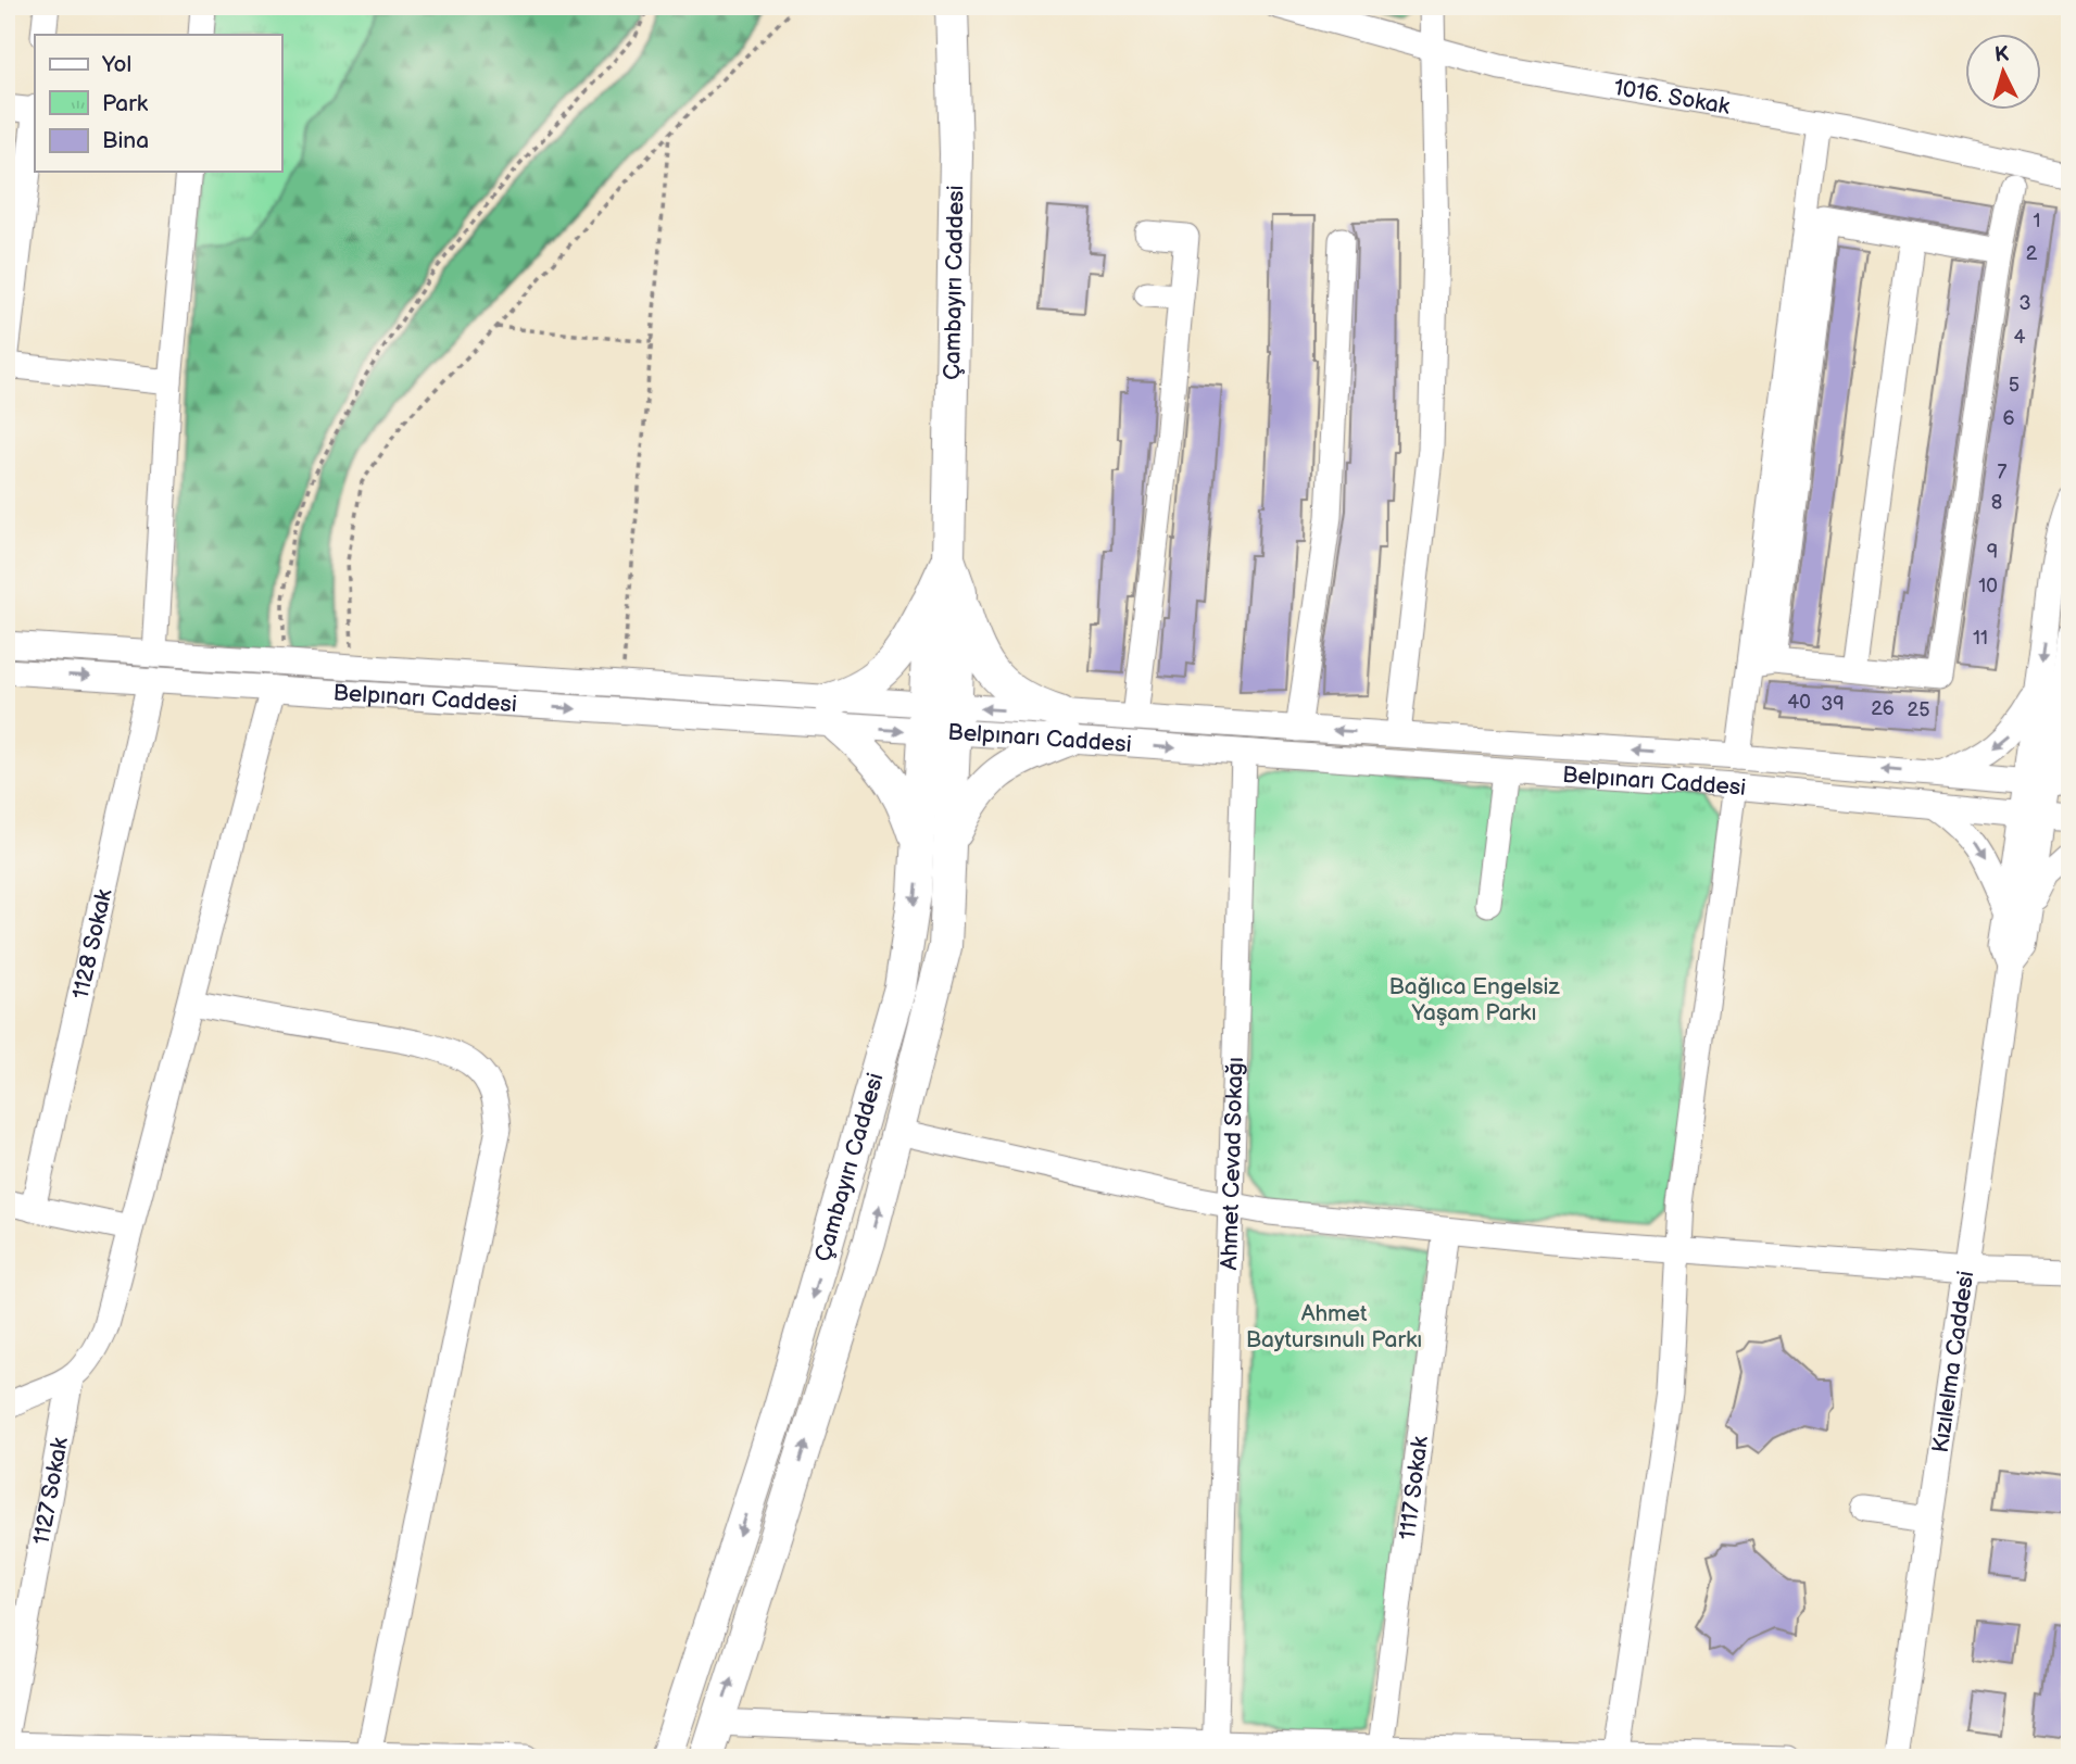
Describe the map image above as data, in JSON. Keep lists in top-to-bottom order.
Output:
{
  "streets": {
    "main road": ["Çambayırı Caddesi"],
    "street": [
      "1016. Sokak",
      "Belpınarı Caddesi",
      "1128 Sokak",
      "Ahmet Cevad Sokağı",
      "Kızılelma Caddesi",
      "1117 Sokak",
      "1127 Sokak"
    ]
  },
  "crossings": [
    ["Çambayırı Caddesi", "Belpınarı Caddesi"],
    ["Belpınarı Caddesi", "1128 Sokak"],
    ["Belpınarı Caddesi", "Ahmet Cevad Sokağı"],
    ["Belpınarı Caddesi", "Kızılelma Caddesi"]
  ],
  "parks": ["Bağlıca Engelsiz Yaşam Parkı", "Ahmet Baytursınulı Parkı"],
  "house_numbers": [
    "1",
    "2",
    "3",
    "4",
    "5",
    "6",
    "7",
    "8",
    "9",
    "10",
    "11",
    "40",
    "39",
    "26",
    "25"
  ],
  "legend": ["Yol", "Park", "Bina"],
  "north": "top"
}
